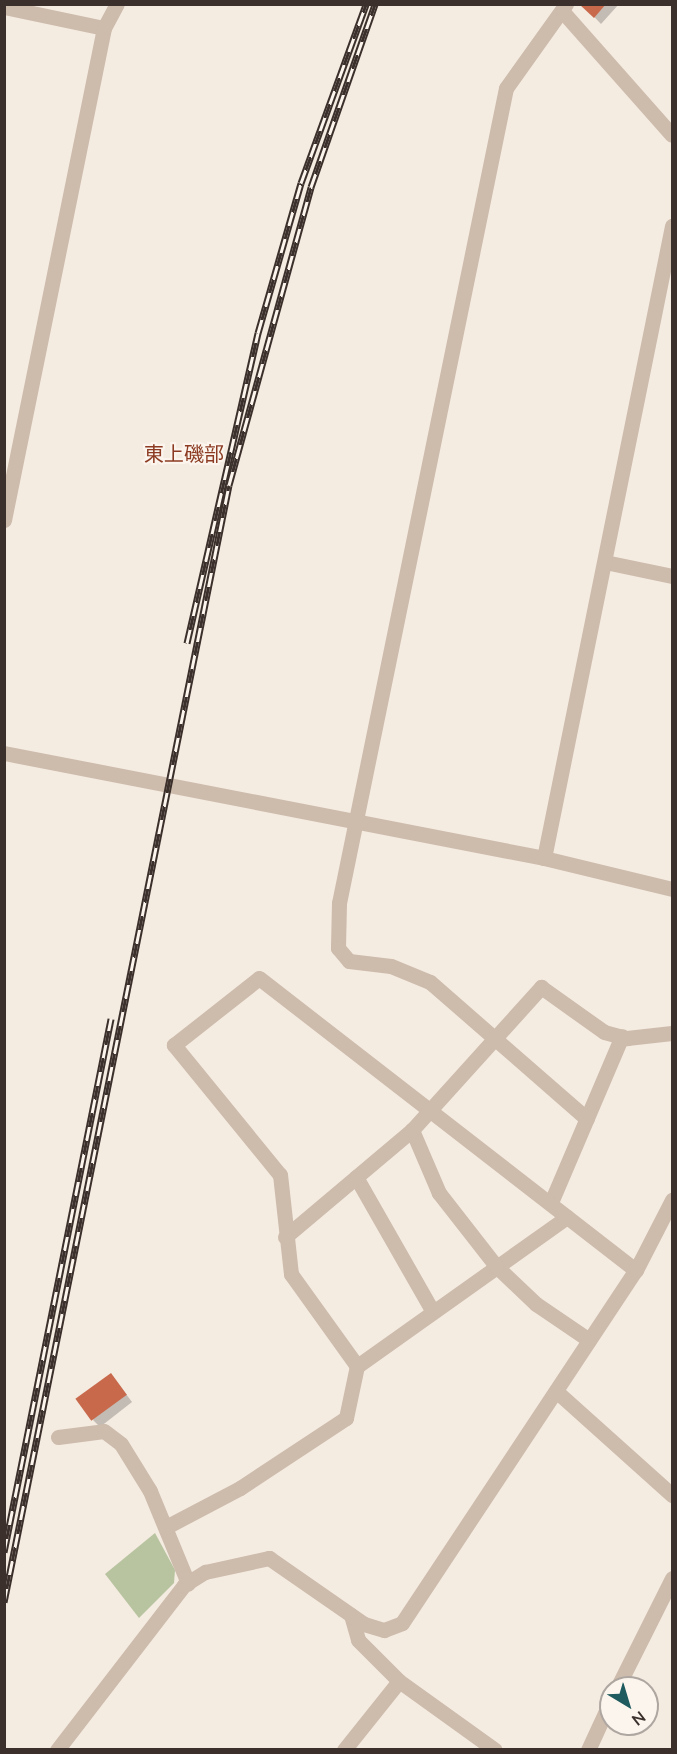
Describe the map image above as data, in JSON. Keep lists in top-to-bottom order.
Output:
{
  "districts": ["東上磯部"],
  "north": "bottom right"
}
